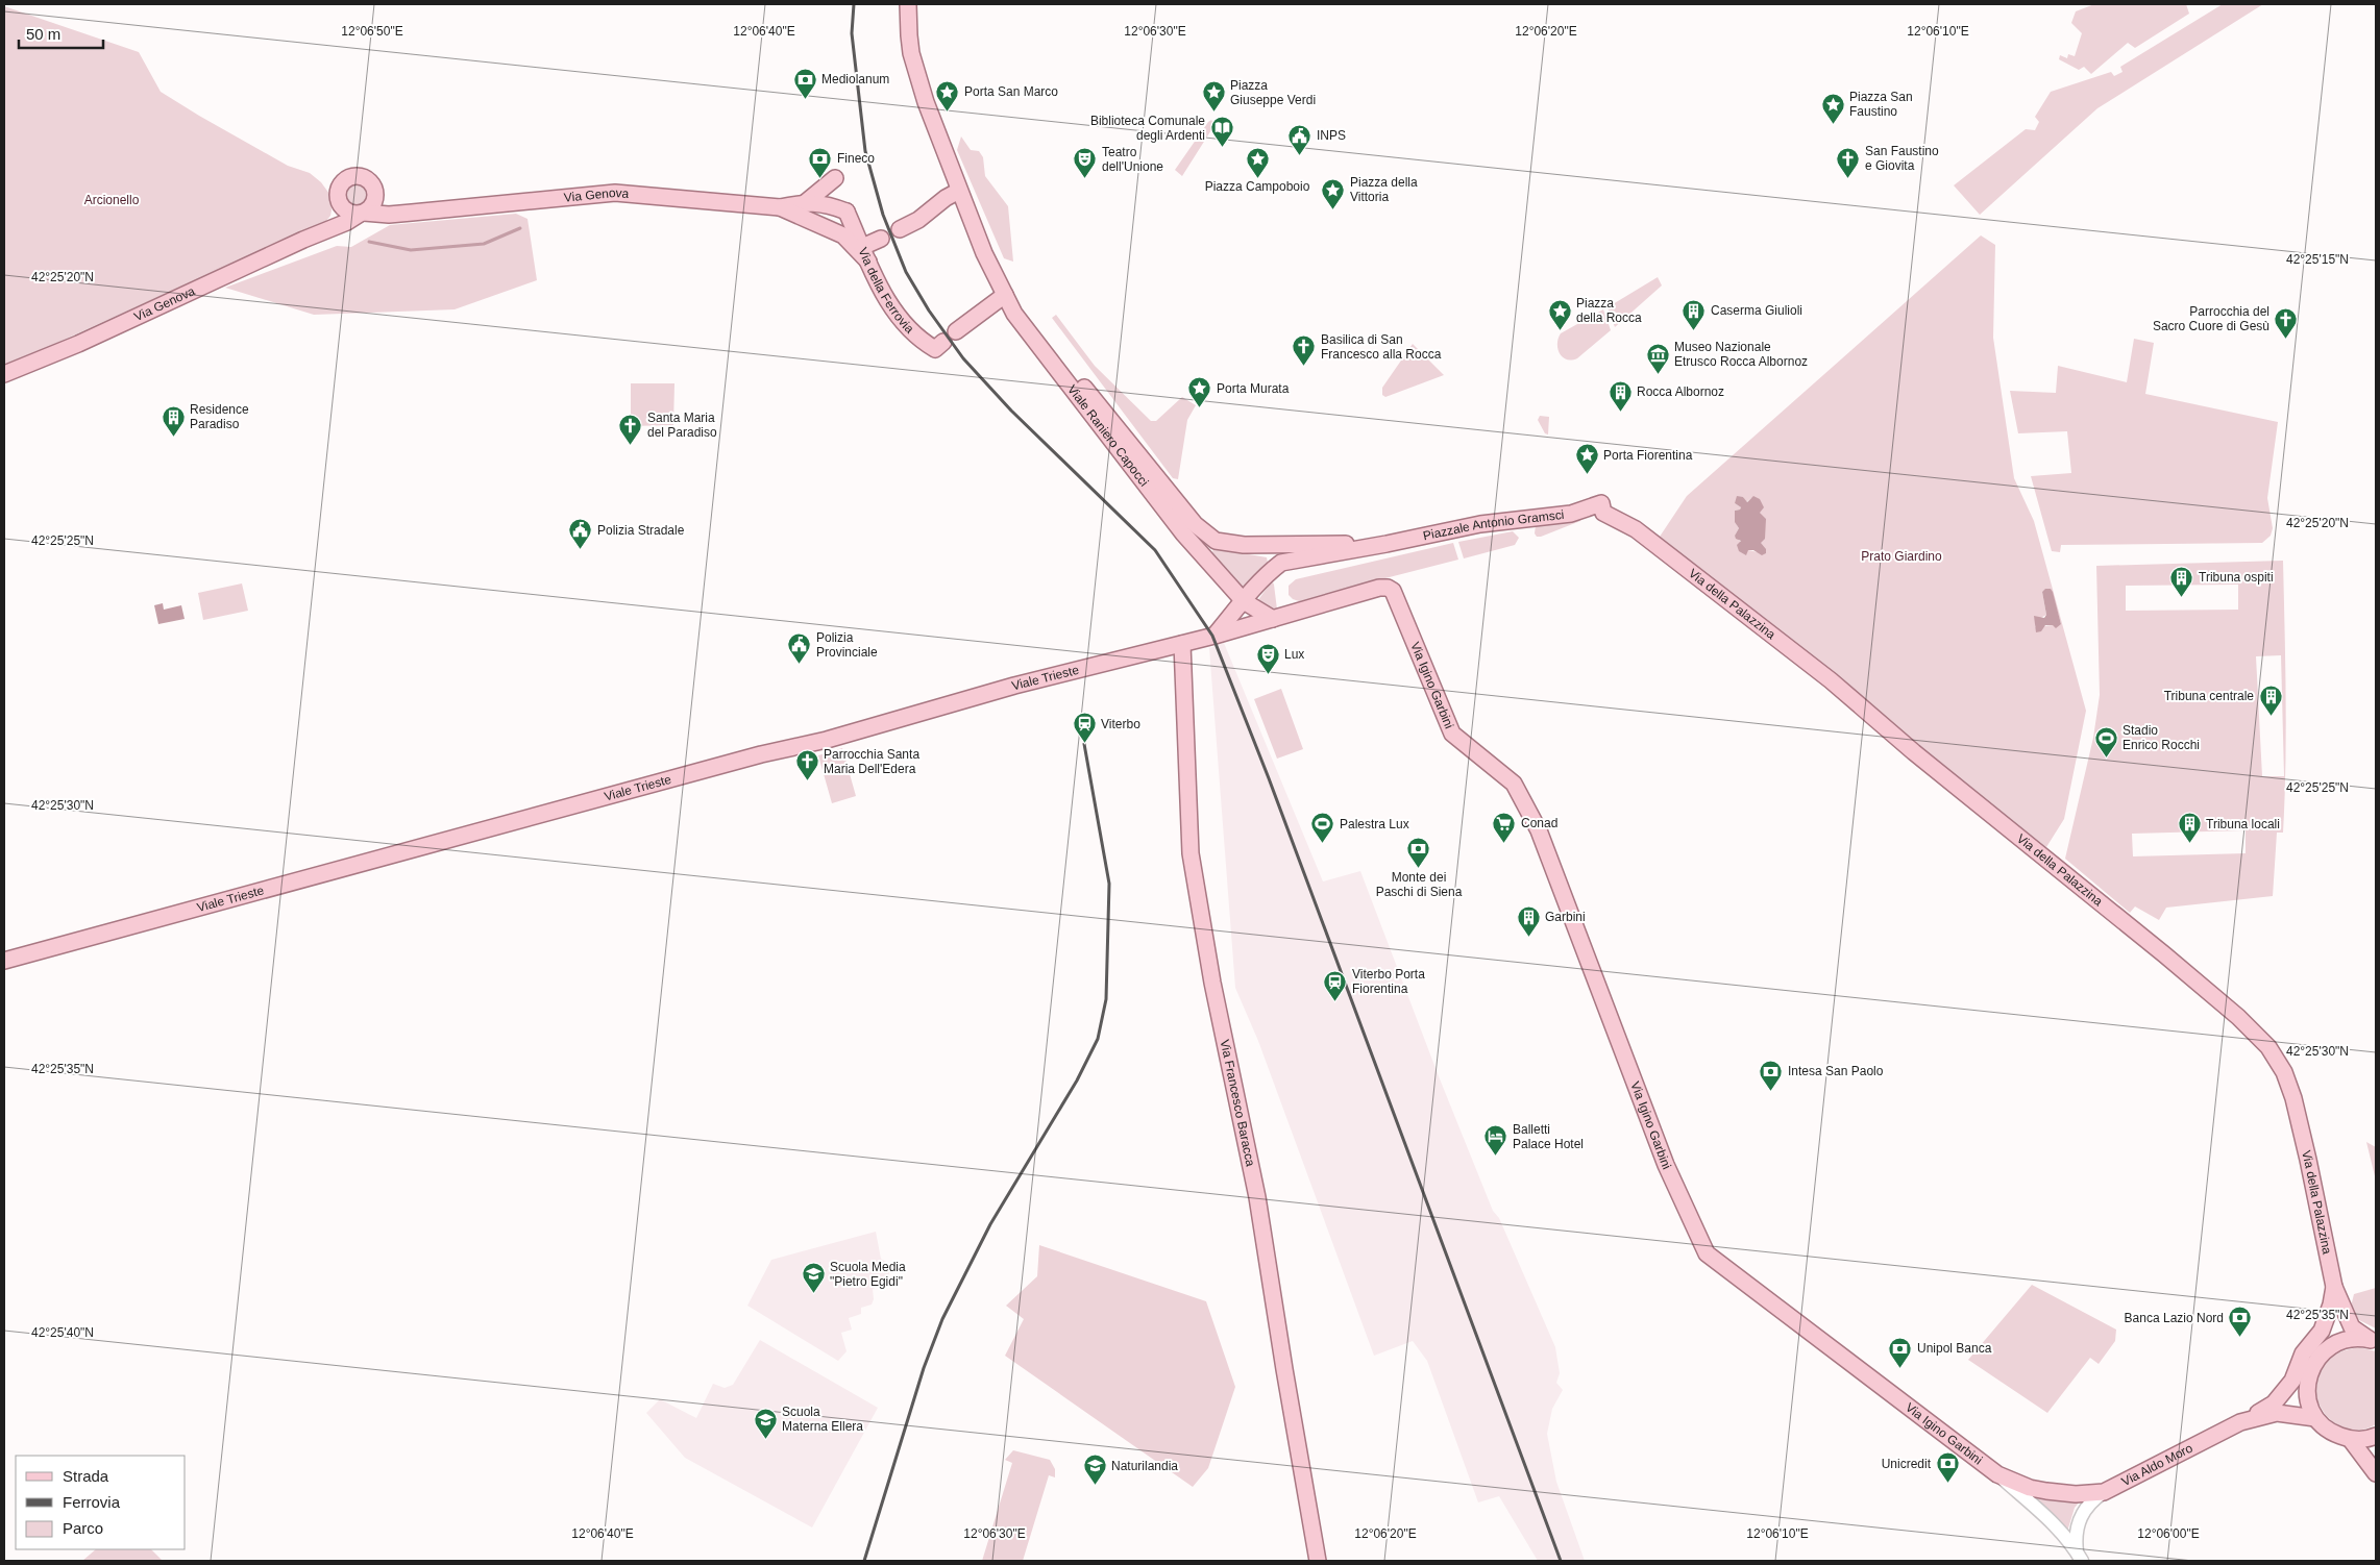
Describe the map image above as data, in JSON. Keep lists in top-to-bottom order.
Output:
{
  "streets": {
    "main road": [
      "Via Genova",
      "Via della Ferrovia",
      "Viale Raniero Capocci",
      "Piazzale Antonio Gramsci",
      "Via della Palazzina",
      "Viale Trieste",
      "Via Igino Garbini",
      "Via Francesco Baracca",
      "Via Aldo Moro"
    ]
  },
  "crossings": [
    ["Via Genova", "Via della Ferrovia"],
    ["Viale Raniero Capocci", "Piazzale Antonio Gramsci"],
    ["Piazzale Antonio Gramsci", "Via della Palazzina"],
    ["Piazzale Antonio Gramsci", "Viale Trieste"],
    ["Viale Trieste", "Via Igino Garbini"],
    ["Viale Trieste", "Via Francesco Baracca"],
    ["Via Igino Garbini", "Via Aldo Moro"]
  ],
  "parks": ["Arcionello", "Prato Giardino"],
  "places": {
    "bank": [
      "Mediolanum",
      "Fineco",
      "Monte dei Paschi di Siena",
      "Intesa San Paolo",
      "Banca Lazio Nord",
      "Unipol Banca",
      "Unicredit"
    ],
    "place": [
      "Porta San Marco",
      "Piazza Giuseppe Verdi",
      "Piazza San Faustino",
      "Piazza Campoboio",
      "Piazza della Vittoria",
      "Piazza della Rocca",
      "Porta Murata",
      "Porta Fiorentina"
    ],
    "library": ["Biblioteca Comunale degli Ardenti"],
    "public building": ["INPS", "Polizia Stradale", "Polizia Provinciale"],
    "church": [
      "San Faustino e Giovita",
      "Parrocchia del Sacro Cuore di Gesù",
      "Basilica di San Francesco alla Rocca",
      "Santa Maria del Paradiso",
      "Parrocchia Santa Maria Dell'Edera"
    ],
    "theatre": ["Teatro dell'Unione", "Lux"],
    "building": [
      "Caserma Giulioli",
      "Rocca Albornoz",
      "Residence Paradiso",
      "Tribuna ospiti",
      "Tribuna centrale",
      "Tribuna locali",
      "Garbini"
    ],
    "museum": ["Museo Nazionale Etrusco Rocca Albornoz"],
    "station": ["Viterbo", "Viterbo Porta Fiorentina"],
    "sports": ["Stadio Enrico Rocchi", "Palestra Lux"],
    "supermarket": ["Conad"],
    "hotel": ["Balletti Palace Hotel"],
    "school or university": ["Scuola Media \"Pietro Egidi\"", "Scuola Materna Ellera", "Naturilandia"]
  },
  "legend": ["Strada", "Ferrovia", "Parco"],
  "scale_bar": "50 m",
  "coordinates": [
    "12°06'50\"E",
    "12°06'40\"E",
    "12°06'30\"E",
    "12°06'20\"E",
    "12°06'10\"E",
    "42°25'15\"N",
    "42°25'20\"N",
    "42°25'25\"N",
    "42°25'30\"N",
    "42°25'35\"N",
    "42°25'40\"N",
    "12°06'00\"E"
  ]
}
